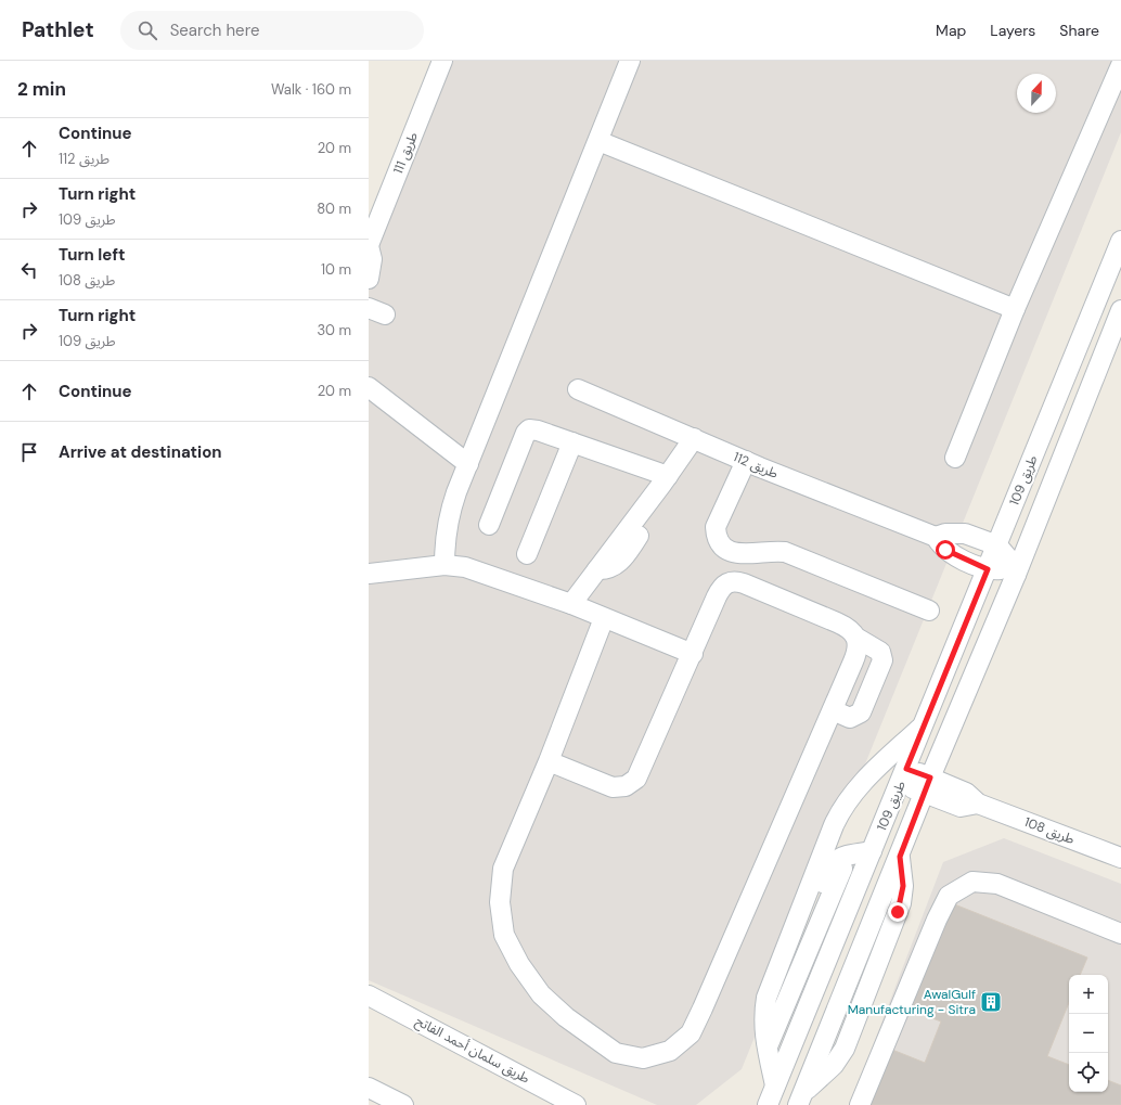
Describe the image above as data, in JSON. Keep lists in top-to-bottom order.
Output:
{
  "streets": {
    "street": [
      "طريق 111",
      "طريق 112",
      "طريق 109",
      "طريق 108",
      "طريق سلمان أحمد الفاتح"
    ]
  },
  "crossings": [
    ["طريق 112", "طريق 109"],
    ["طريق 109", "طريق 108"]
  ],
  "places": {
    "building": ["AwalGulf Manufacturing - Sitra"]
  },
  "north": "top",
  "page": {
    "header": "Pathlet",
    "search": "Search here",
    "nav": ["Map", "Layers", "Share"],
    "heading": ["2 min", "Walk · 160 m"],
    "list": [
      ["Continue", "طريق 112", "20 m"],
      ["Turn right", "طريق 109", "80 m"],
      ["Turn left", "طريق 108", "10 m"],
      ["Turn right", "طريق 109", "30 m"],
      ["Continue", "20 m"],
      "Arrive at destination"
    ],
    "map_buttons": ["+", "−"]
  }
}
